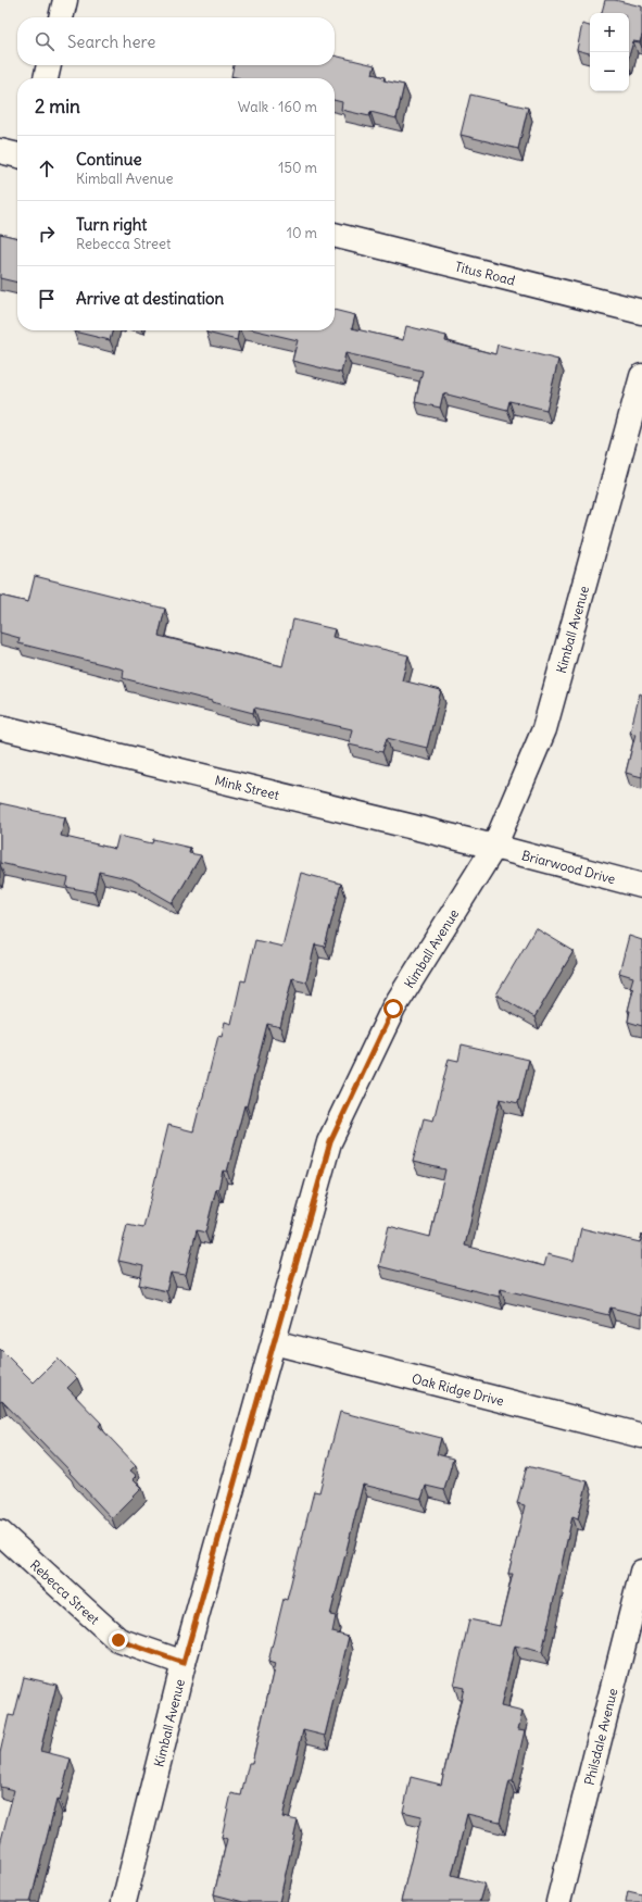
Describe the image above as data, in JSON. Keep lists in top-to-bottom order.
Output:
{
  "streets": {
    "street": [
      "Titus Road",
      "Kimball Avenue",
      "Mink Street",
      "Briarwood Drive",
      "Oak Ridge Drive",
      "Rebecca Street",
      "Philsdale Avenue"
    ]
  },
  "crossings": [
    ["Kimball Avenue", "Mink Street"],
    ["Kimball Avenue", "Briarwood Drive"],
    ["Kimball Avenue", "Oak Ridge Drive"],
    ["Kimball Avenue", "Rebecca Street"],
    ["Mink Street", "Briarwood Drive"]
  ],
  "page": {
    "map_buttons": ["+", "−"],
    "search": "Search here",
    "heading": ["2 min", "Walk · 160 m"],
    "list": [
      ["Continue", "Kimball Avenue", "150 m"],
      ["Turn right", "Rebecca Street", "10 m"],
      "Arrive at destination"
    ]
  }
}
